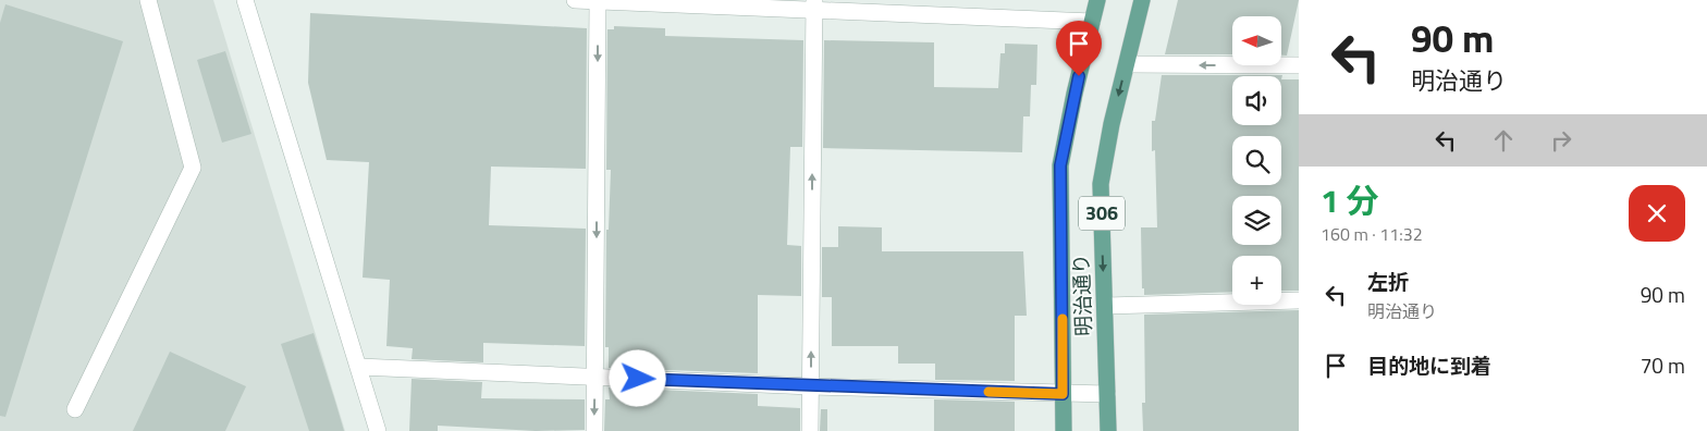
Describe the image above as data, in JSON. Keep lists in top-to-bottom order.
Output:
{
  "streets": {
    "main road": ["306", "明治通り"]
  },
  "north": "left",
  "page": {
    "turn": ["90 m", "明治通り"],
    "map_buttons": "+",
    "heading": ["1 分", "160 m · 11:32"],
    "list": [
      {
        "name": "左折",
        "note": "明治通り",
        "value": "90 m"
      },
      {
        "name": "目的地に到着",
        "value": "70 m"
      }
    ]
  }
}
